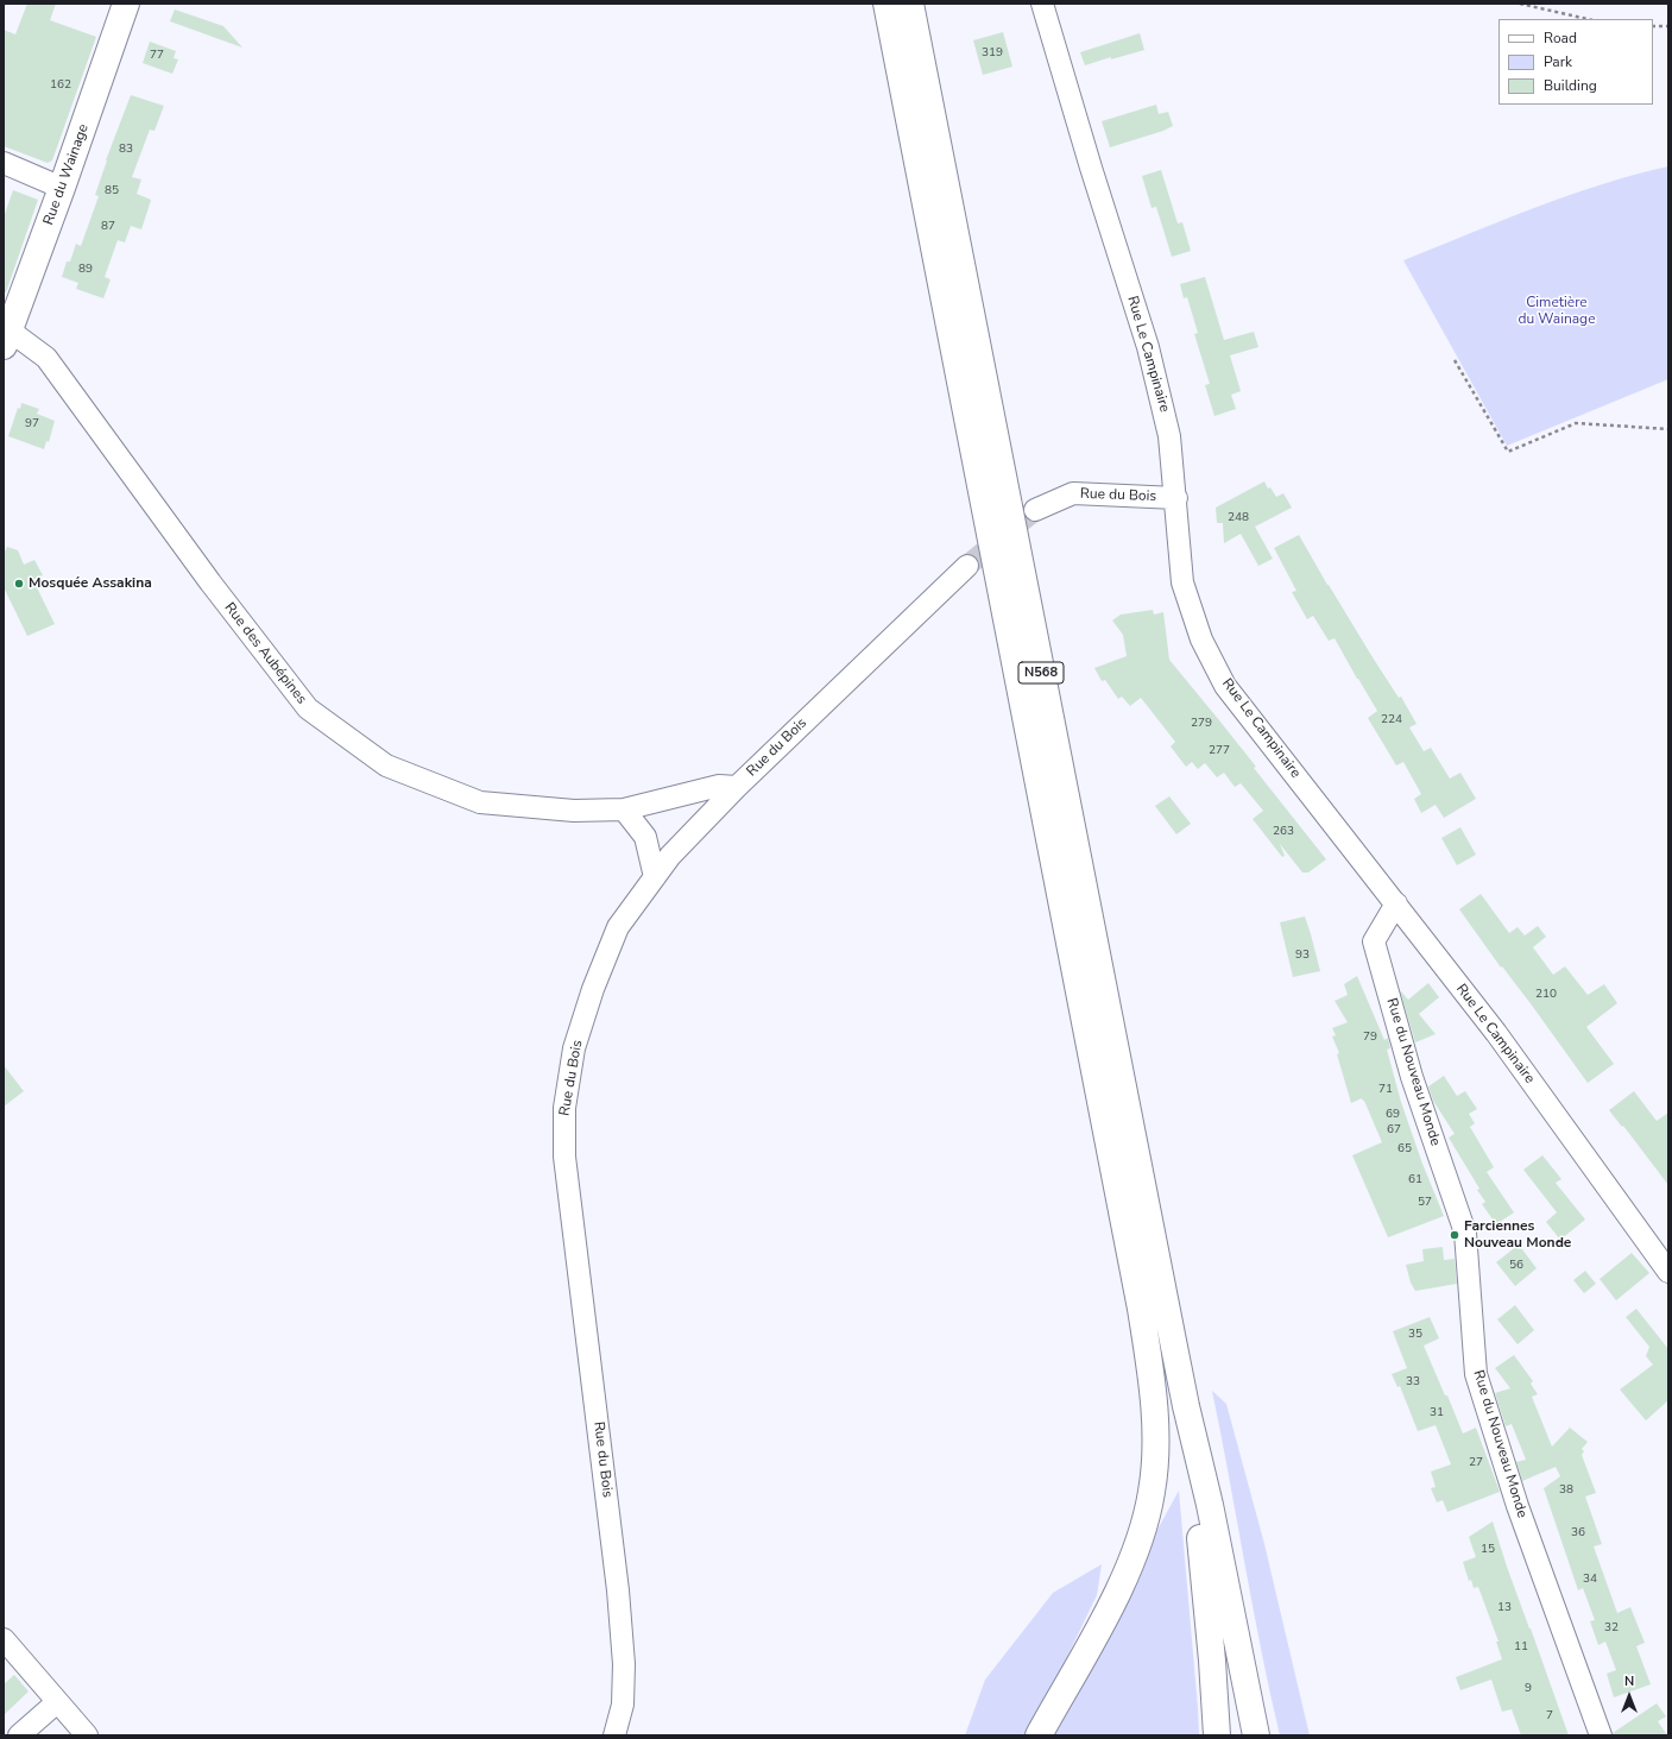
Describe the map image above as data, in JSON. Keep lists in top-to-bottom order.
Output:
{
  "streets": {
    "main road": ["Rue du Wainage", "N568"],
    "street": [
      "Rue Le Campinaire",
      "Rue du Bois",
      "Rue des Aubépines",
      "Rue du Nouveau Monde"
    ]
  },
  "crossings": [
    ["Rue du Wainage", "Rue des Aubépines"],
    ["Rue Le Campinaire", "Rue du Bois"],
    ["Rue Le Campinaire", "Rue du Nouveau Monde"],
    ["Rue du Bois", "Rue des Aubépines"]
  ],
  "parks": ["Cimetière du Wainage"],
  "places": ["Mosquée Assakina", "Farciennes Nouveau Monde"],
  "house_numbers": [
    "319",
    "77",
    "162",
    "83",
    "85",
    "87",
    "89",
    "97",
    "248",
    "224",
    "279",
    "277",
    "263",
    "93",
    "210",
    "79",
    "71",
    "69",
    "67",
    "65",
    "61",
    "57",
    "56",
    "35",
    "33",
    "31",
    "27",
    "38",
    "36",
    "15",
    "34",
    "13",
    "32",
    "11",
    "9",
    "7"
  ],
  "legend": ["Road", "Park", "Building"],
  "north": "top"
}
